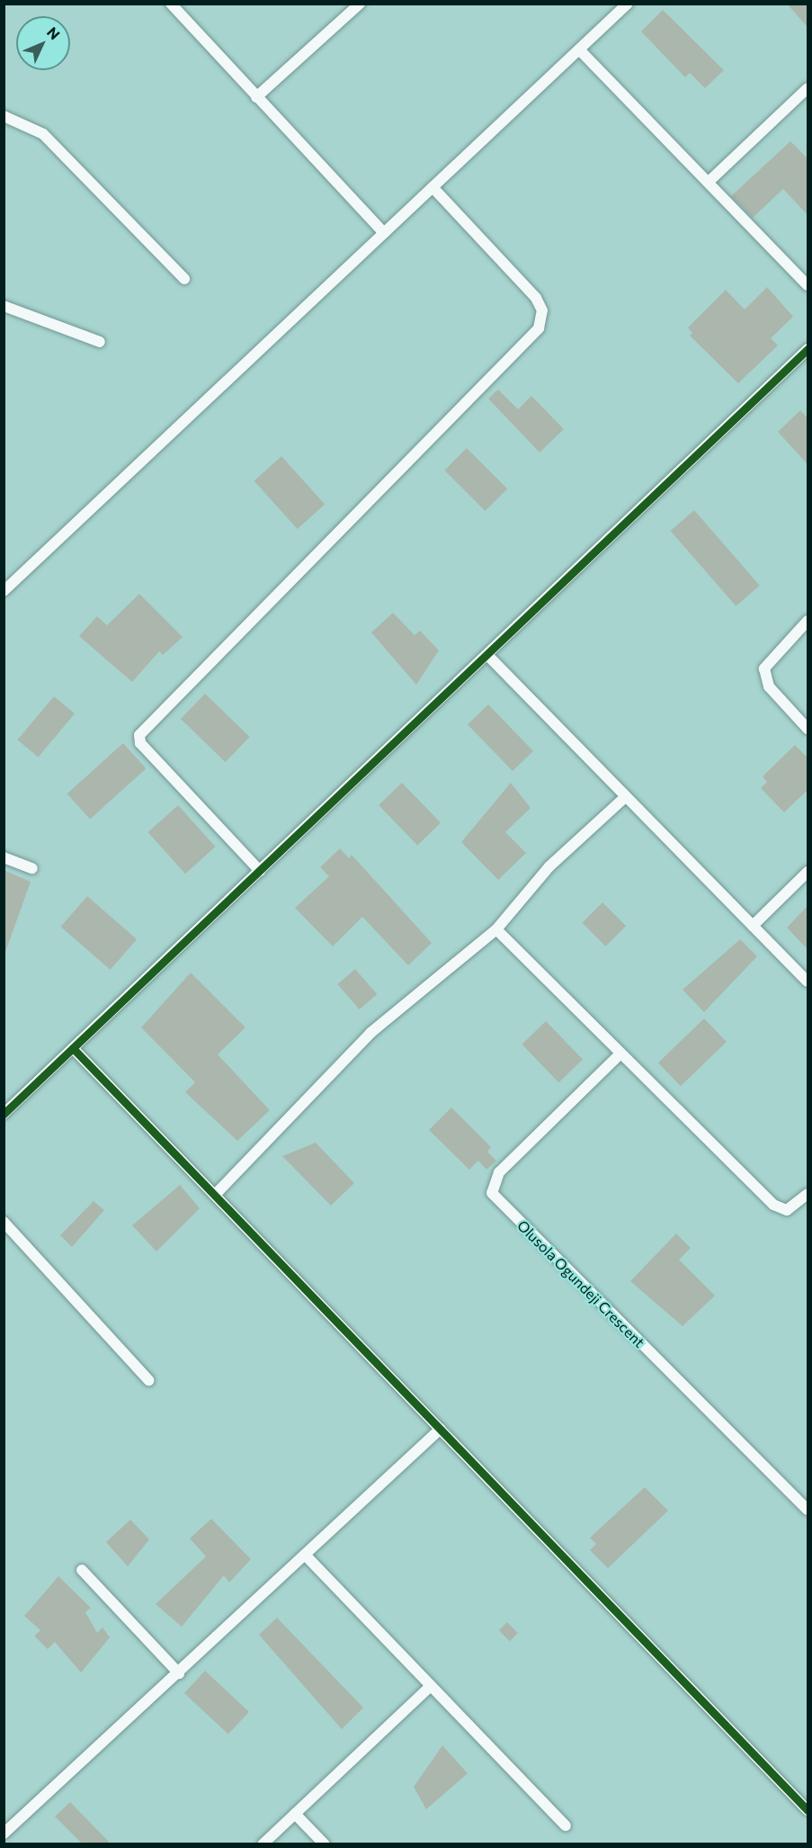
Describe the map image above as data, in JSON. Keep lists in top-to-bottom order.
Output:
{
  "streets": {
    "street": ["Olusola Ogundeji Crescent"]
  },
  "north": "top right"
}
